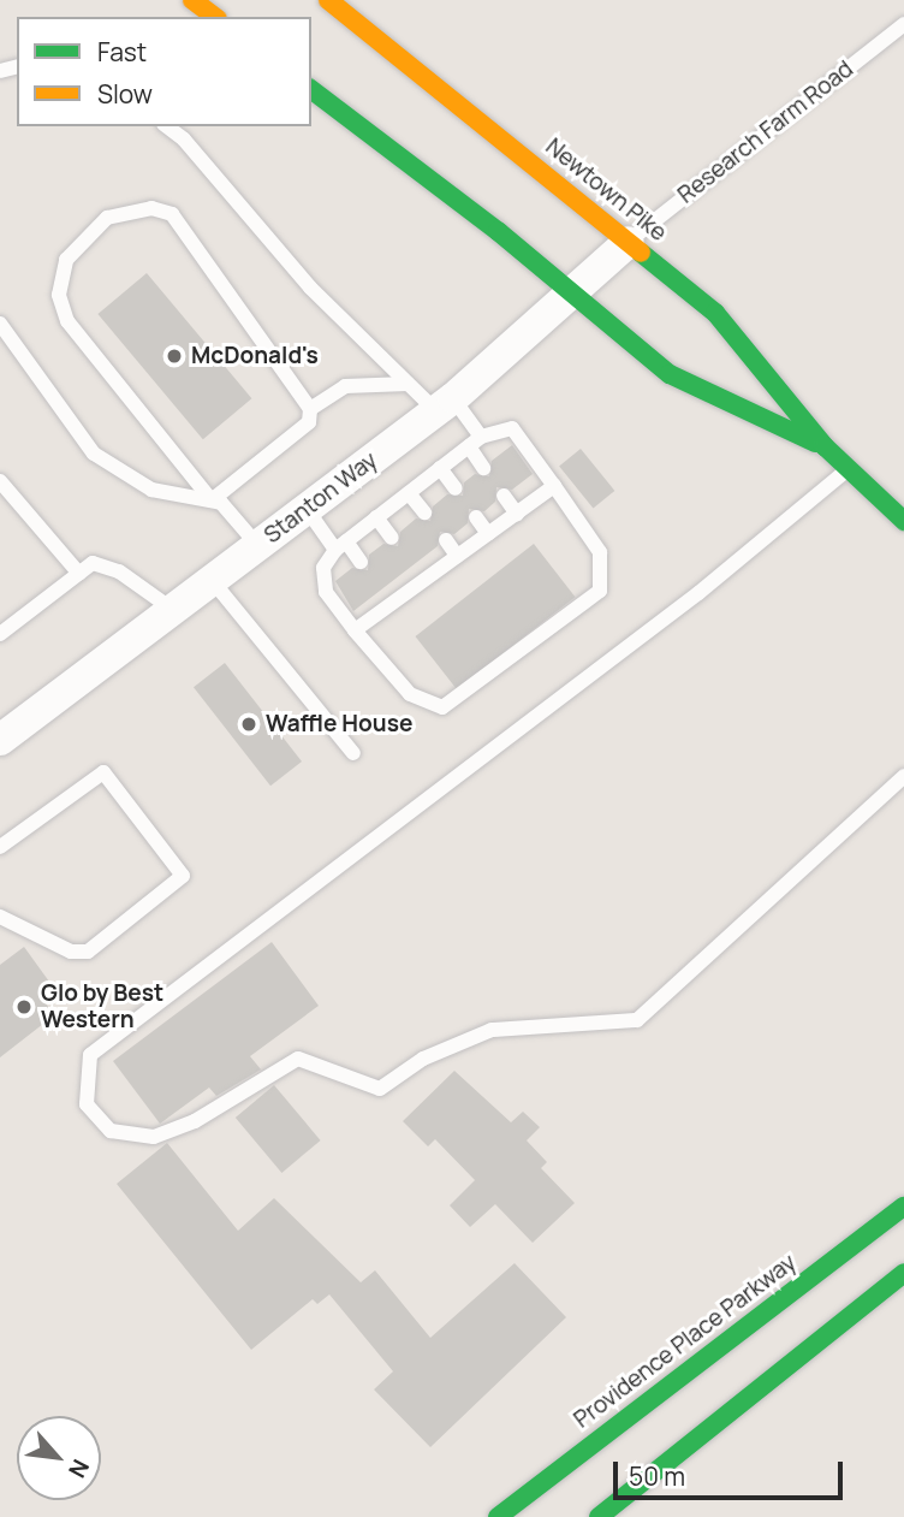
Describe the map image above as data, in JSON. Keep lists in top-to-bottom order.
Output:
{
  "streets": {
    "main road": ["Newtown Pike", "Providence Place Parkway"],
    "street": ["Stanton Way"],
    "lane": ["Research Farm Road"]
  },
  "crossings": [
    ["Research Farm Road", "Newtown Pike"],
    ["Research Farm Road", "Stanton Way"],
    ["Newtown Pike", "Stanton Way"]
  ],
  "places": ["McDonald's", "Waffle House", "Glo by Best Western"],
  "legend": ["Fast", "Slow"],
  "scale_bar": "50 m",
  "north": "bottom right"
}
